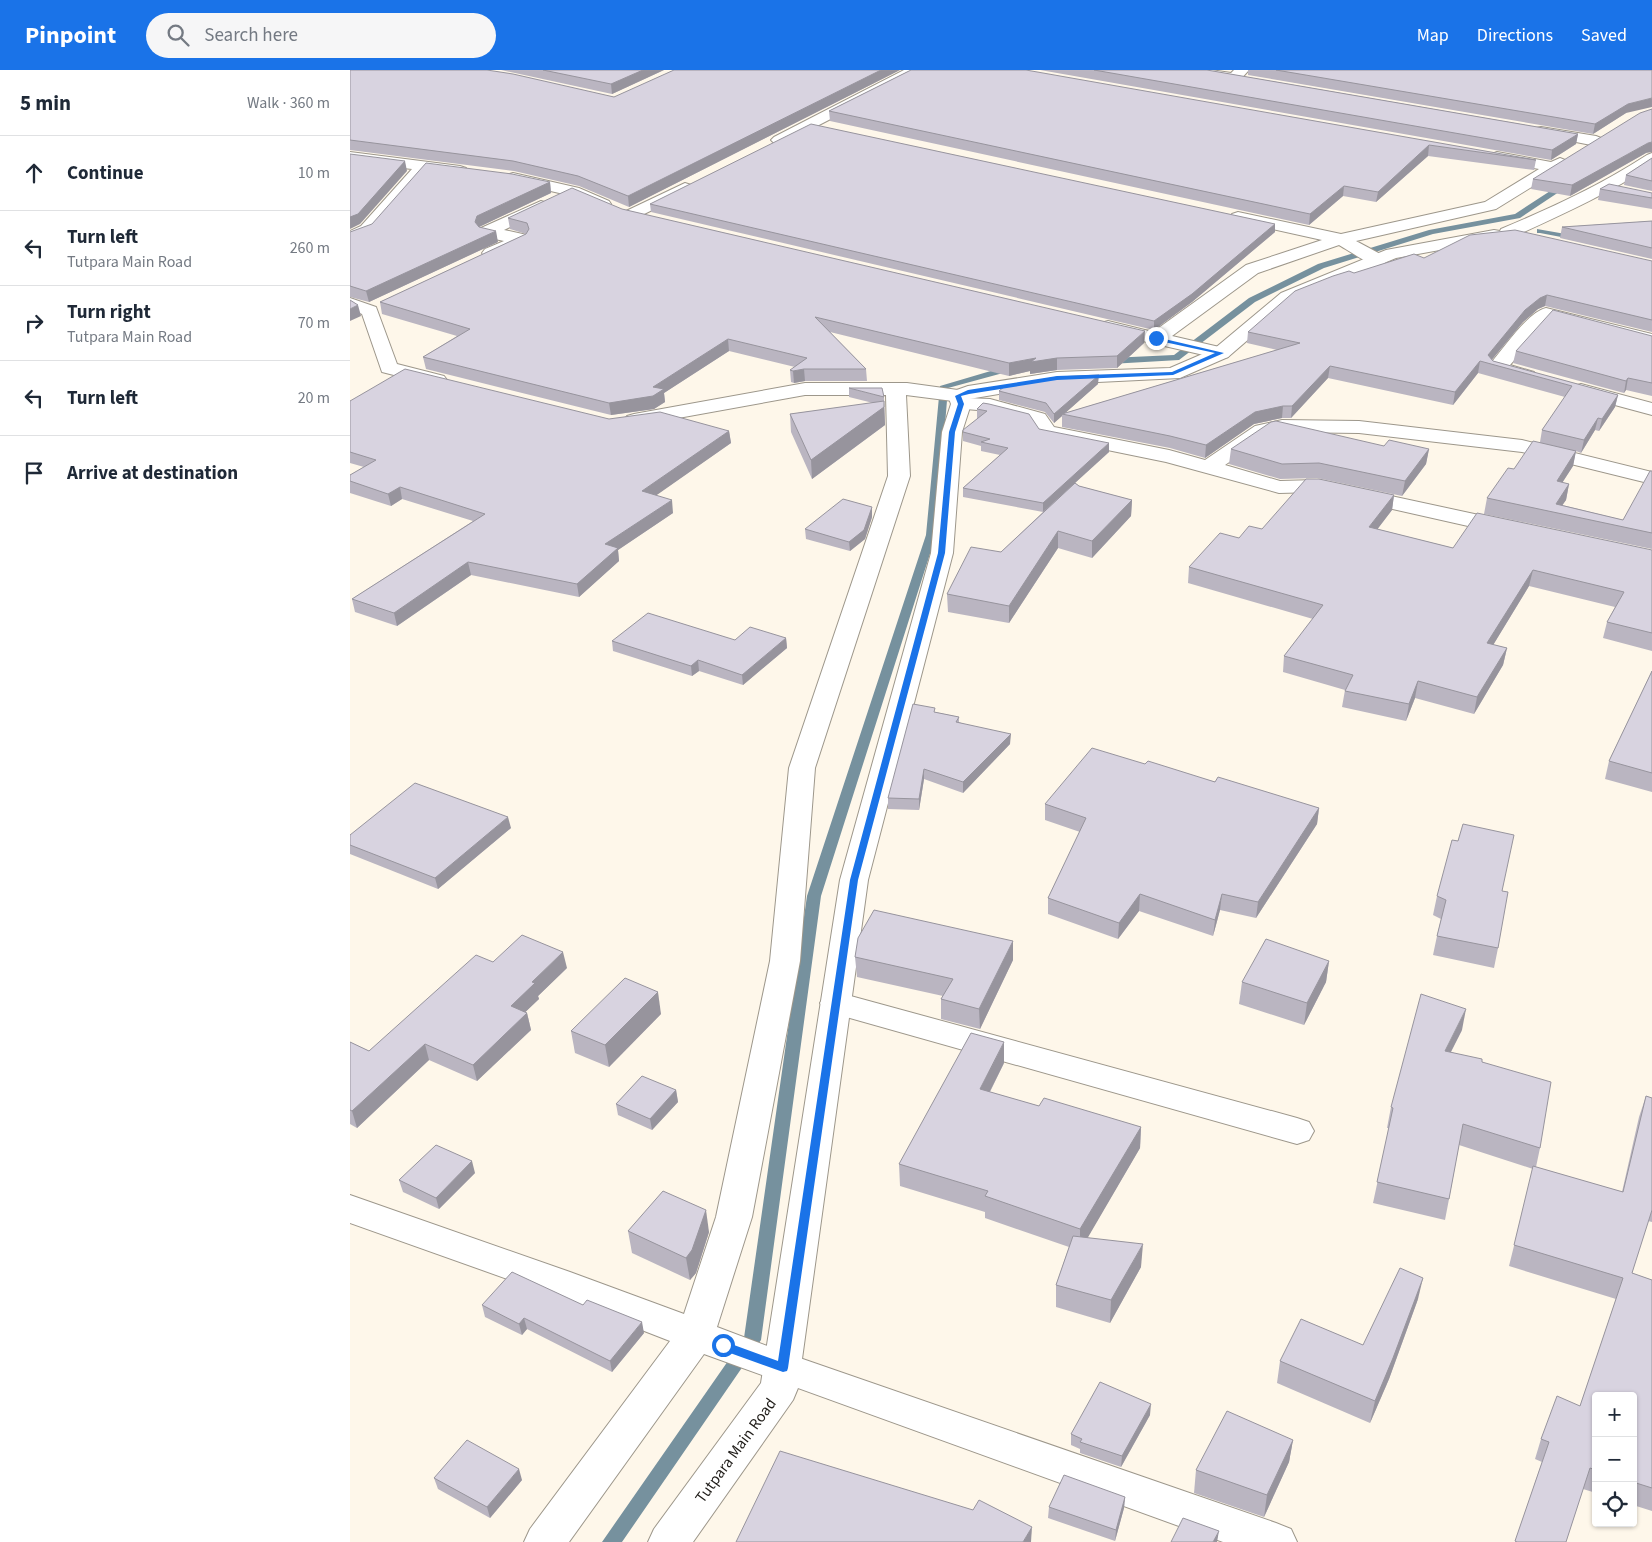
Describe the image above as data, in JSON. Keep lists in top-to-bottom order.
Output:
{
  "streets": {
    "street": ["Tutpara Main Road"]
  },
  "page": {
    "header": "Pinpoint",
    "search": "Search here",
    "nav": ["Map", "Directions", "Saved"],
    "heading": ["5 min", "Walk · 360 m"],
    "list": [
      ["Continue", "10 m"],
      ["Turn left", "Tutpara Main Road", "260 m"],
      ["Turn right", "Tutpara Main Road", "70 m"],
      ["Turn left", "20 m"],
      "Arrive at destination"
    ],
    "map_buttons": ["+", "−"]
  }
}
